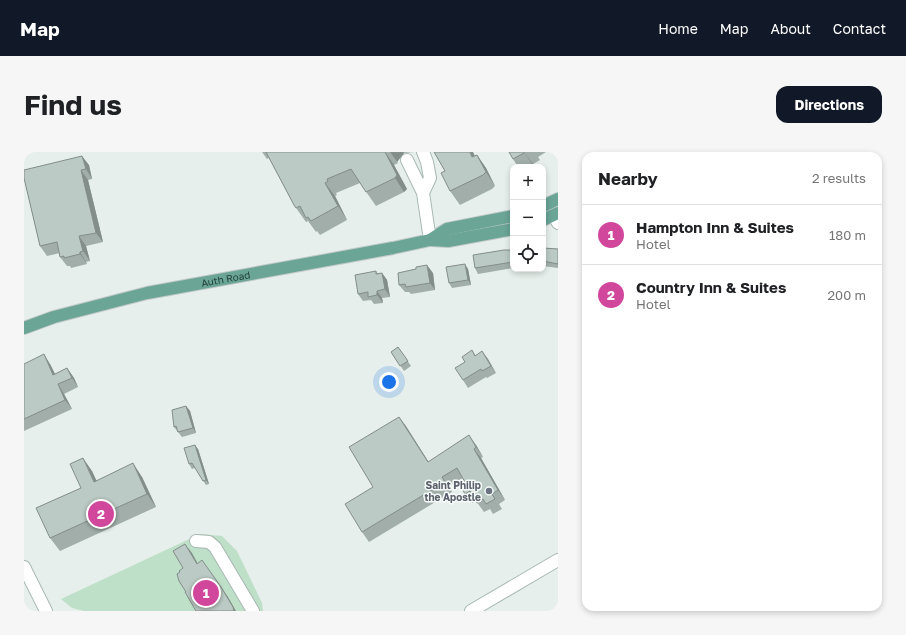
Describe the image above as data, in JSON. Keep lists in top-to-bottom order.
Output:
{
  "streets": {
    "main road": ["Auth Road"]
  },
  "places": ["Saint Philip the Apostle"],
  "page": {
    "header": "Map",
    "nav": [
      "Home",
      "Map",
      "About",
      "Contact"
    ],
    "buttons": "Directions",
    "title": "Find us",
    "heading": ["Nearby", "2 results"],
    "map_buttons": ["+", "−"],
    "list": [
      {
        "mark": "1",
        "name": "Hampton Inn & Suites",
        "note": "Hotel",
        "value": "180 m"
      },
      {
        "mark": "2",
        "name": "Country Inn & Suites",
        "note": "Hotel",
        "value": "200 m"
      }
    ],
    "pins": ["2", "1"]
  }
}
